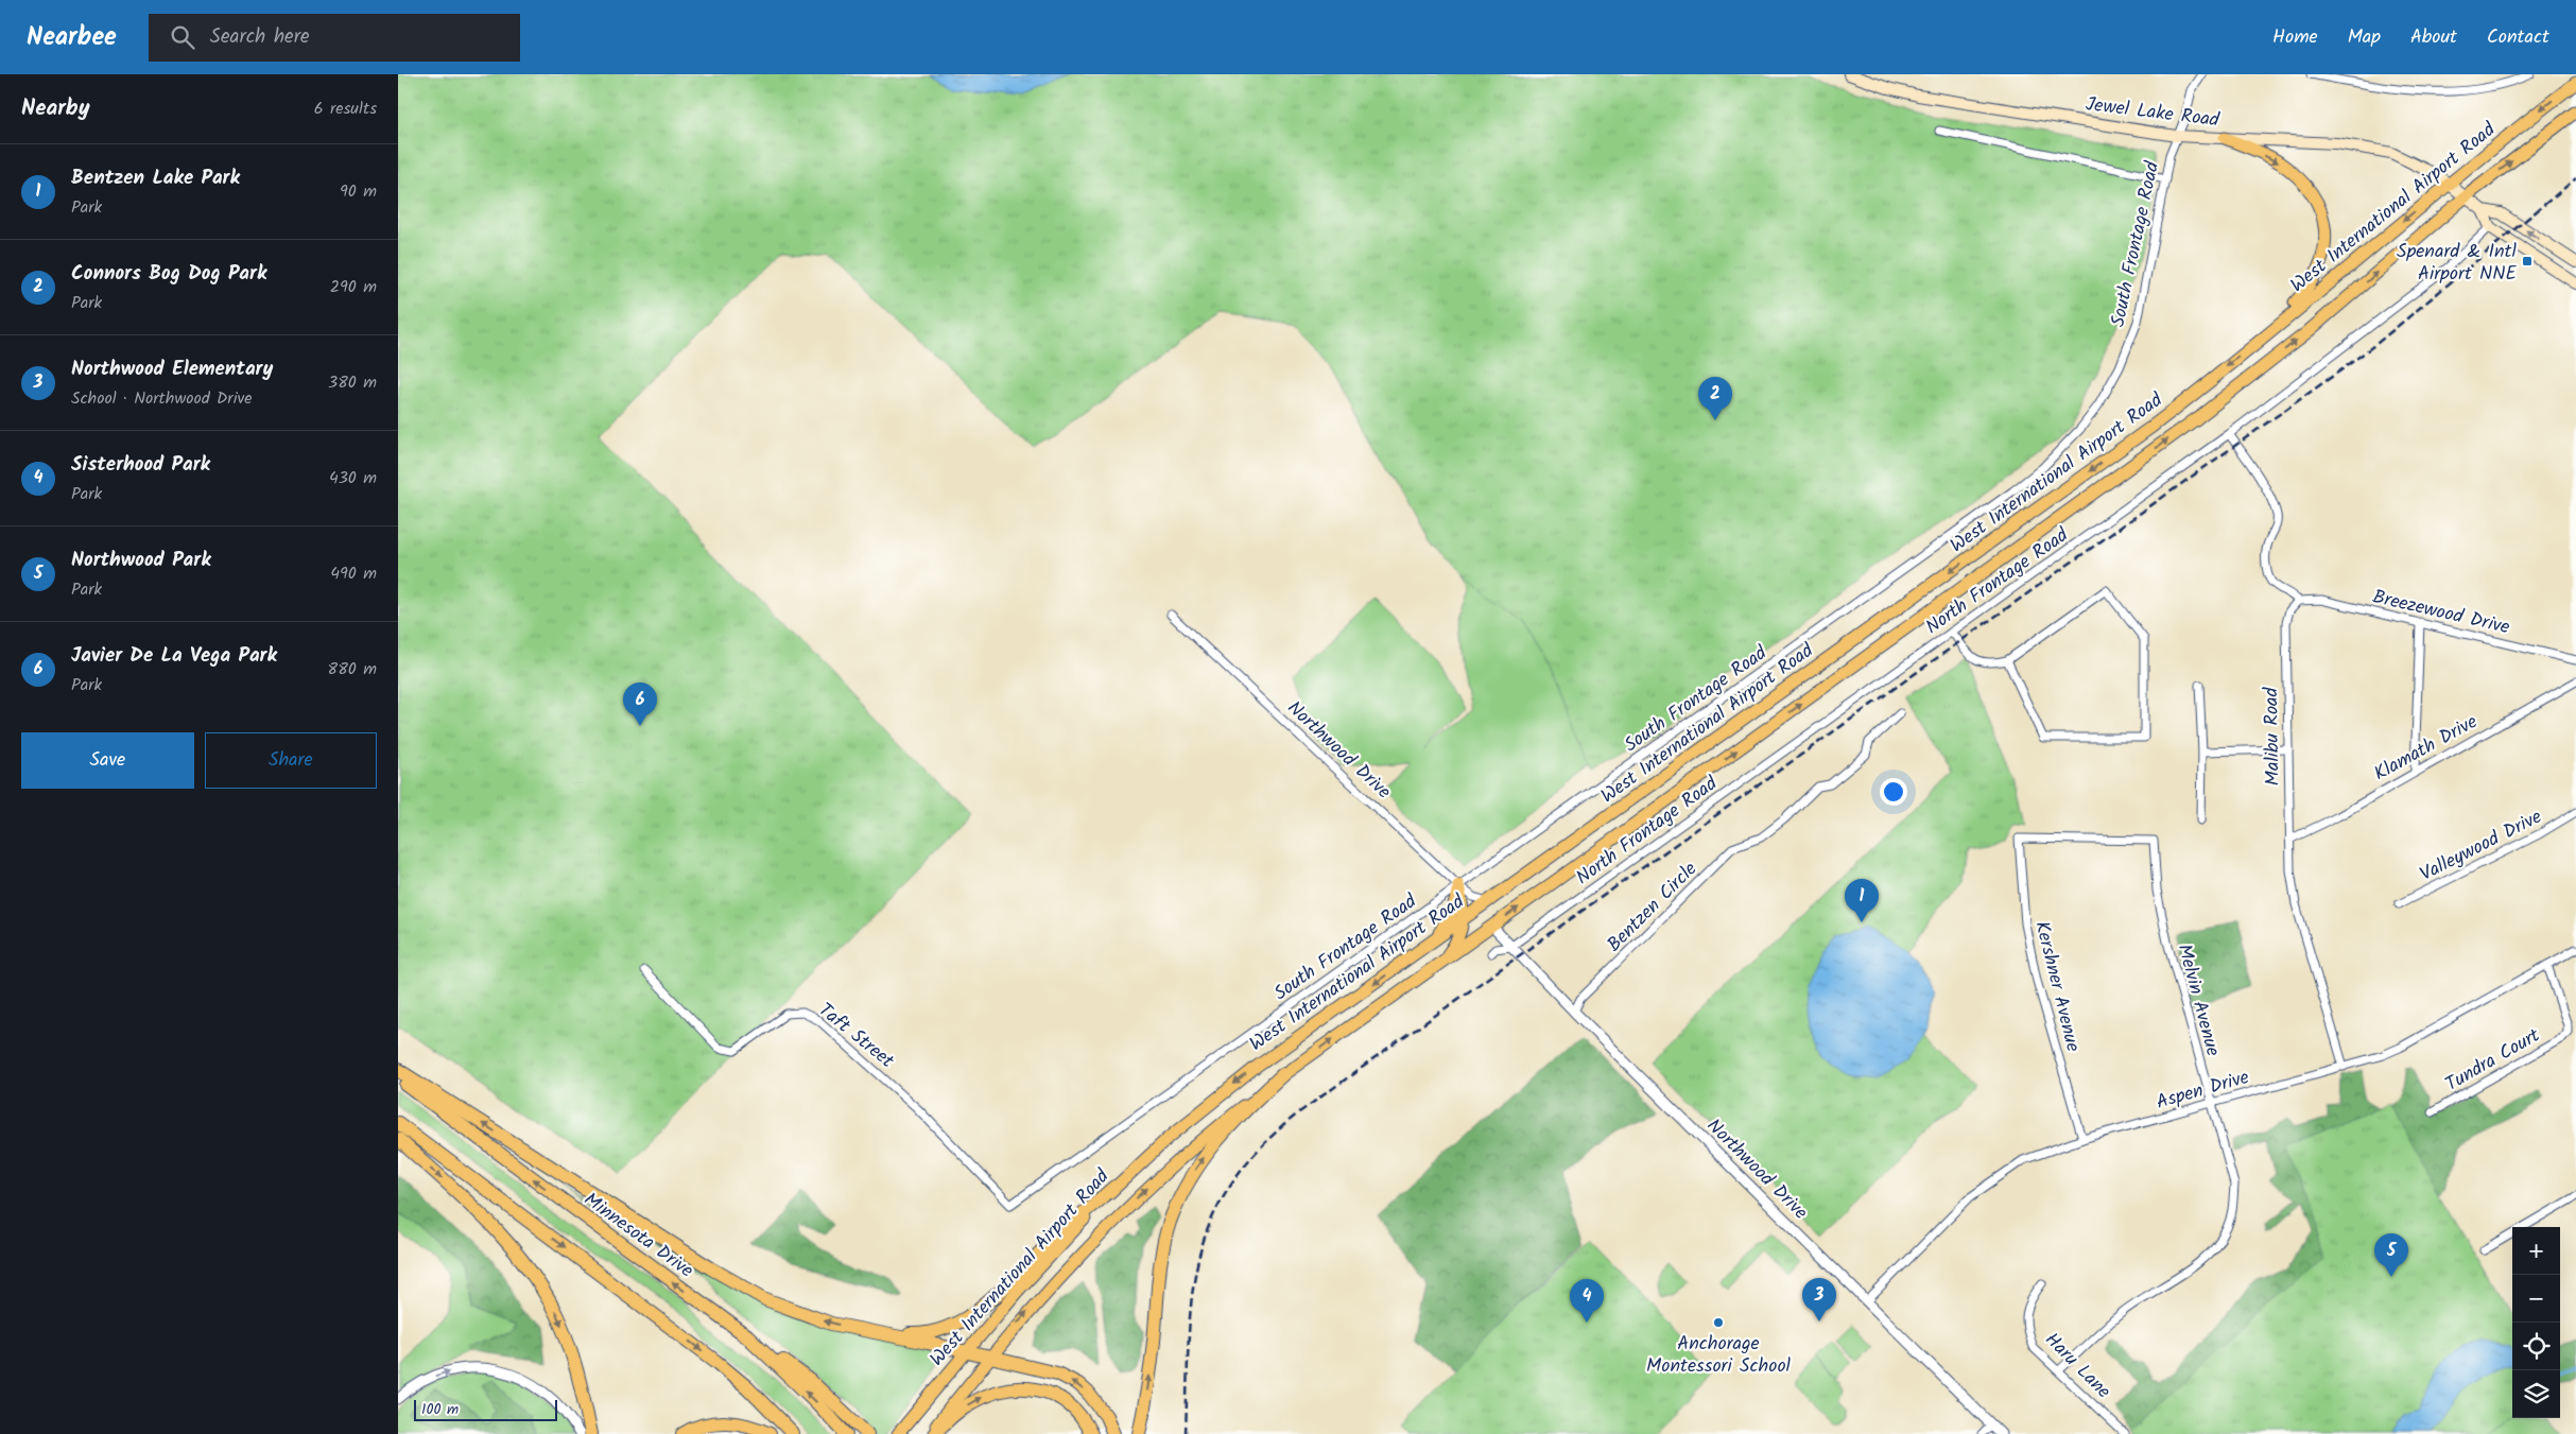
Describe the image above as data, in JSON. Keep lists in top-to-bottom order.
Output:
{
  "streets": {
    "highway": ["Minnesota Drive"],
    "main road": ["Jewel Lake Road", "West International Airport Road"],
    "street": [
      "South Frontage Road",
      "North Frontage Road",
      "Breezewood Drive",
      "Malibu Road",
      "Klamath Drive",
      "Northwood Drive",
      "Valleywood Drive",
      "Bentzen Circle",
      "Kershner Avenue",
      "Melvin Avenue",
      "Taft Street",
      "Tundra Court",
      "Aspen Drive",
      "Haru Lane"
    ]
  },
  "crossings": [
    ["Jewel Lake Road", "West International Airport Road"],
    ["Jewel Lake Road", "South Frontage Road"],
    ["West International Airport Road", "Northwood Drive"],
    ["South Frontage Road", "Northwood Drive"],
    ["South Frontage Road", "Taft Street"],
    ["North Frontage Road", "Northwood Drive"],
    ["Breezewood Drive", "Malibu Road"],
    ["Malibu Road", "Klamath Drive"],
    ["Malibu Road", "Aspen Drive"],
    ["Northwood Drive", "Bentzen Circle"],
    ["Northwood Drive", "Aspen Drive"],
    ["Kershner Avenue", "Melvin Avenue"],
    ["Kershner Avenue", "Aspen Drive"],
    ["Melvin Avenue", "Aspen Drive"],
    ["Melvin Avenue", "Haru Lane"],
    ["Tundra Court", "Aspen Drive"]
  ],
  "places": {
    "transit": ["Spenard & Intl Airport NNE"],
    "other": ["Anchorage Montessori School"]
  },
  "scale_bar": "100 m",
  "page": {
    "header": "Nearbee",
    "search": "Search here",
    "nav": [
      "Home",
      "Map",
      "About",
      "Contact"
    ],
    "heading": ["Nearby", "6 results"],
    "list": [
      {
        "mark": "1",
        "name": "Bentzen Lake Park",
        "note": "Park",
        "value": "90 m"
      },
      {
        "mark": "2",
        "name": "Connors Bog Dog Park",
        "note": "Park",
        "value": "290 m"
      },
      {
        "mark": "3",
        "name": "Northwood Elementary",
        "note": "School · Northwood Drive",
        "value": "380 m"
      },
      {
        "mark": "4",
        "name": "Sisterhood Park",
        "note": "Park",
        "value": "430 m"
      },
      {
        "mark": "5",
        "name": "Northwood Park",
        "note": "Park",
        "value": "490 m"
      },
      {
        "mark": "6",
        "name": "Javier De La Vega Park",
        "note": "Park",
        "value": "880 m"
      }
    ],
    "pins": [
      "2",
      "6",
      "1",
      "5",
      "3",
      "4"
    ],
    "buttons": ["Save", "Share"],
    "map_buttons": ["+", "−"],
    "scale": "100 m"
  }
}
